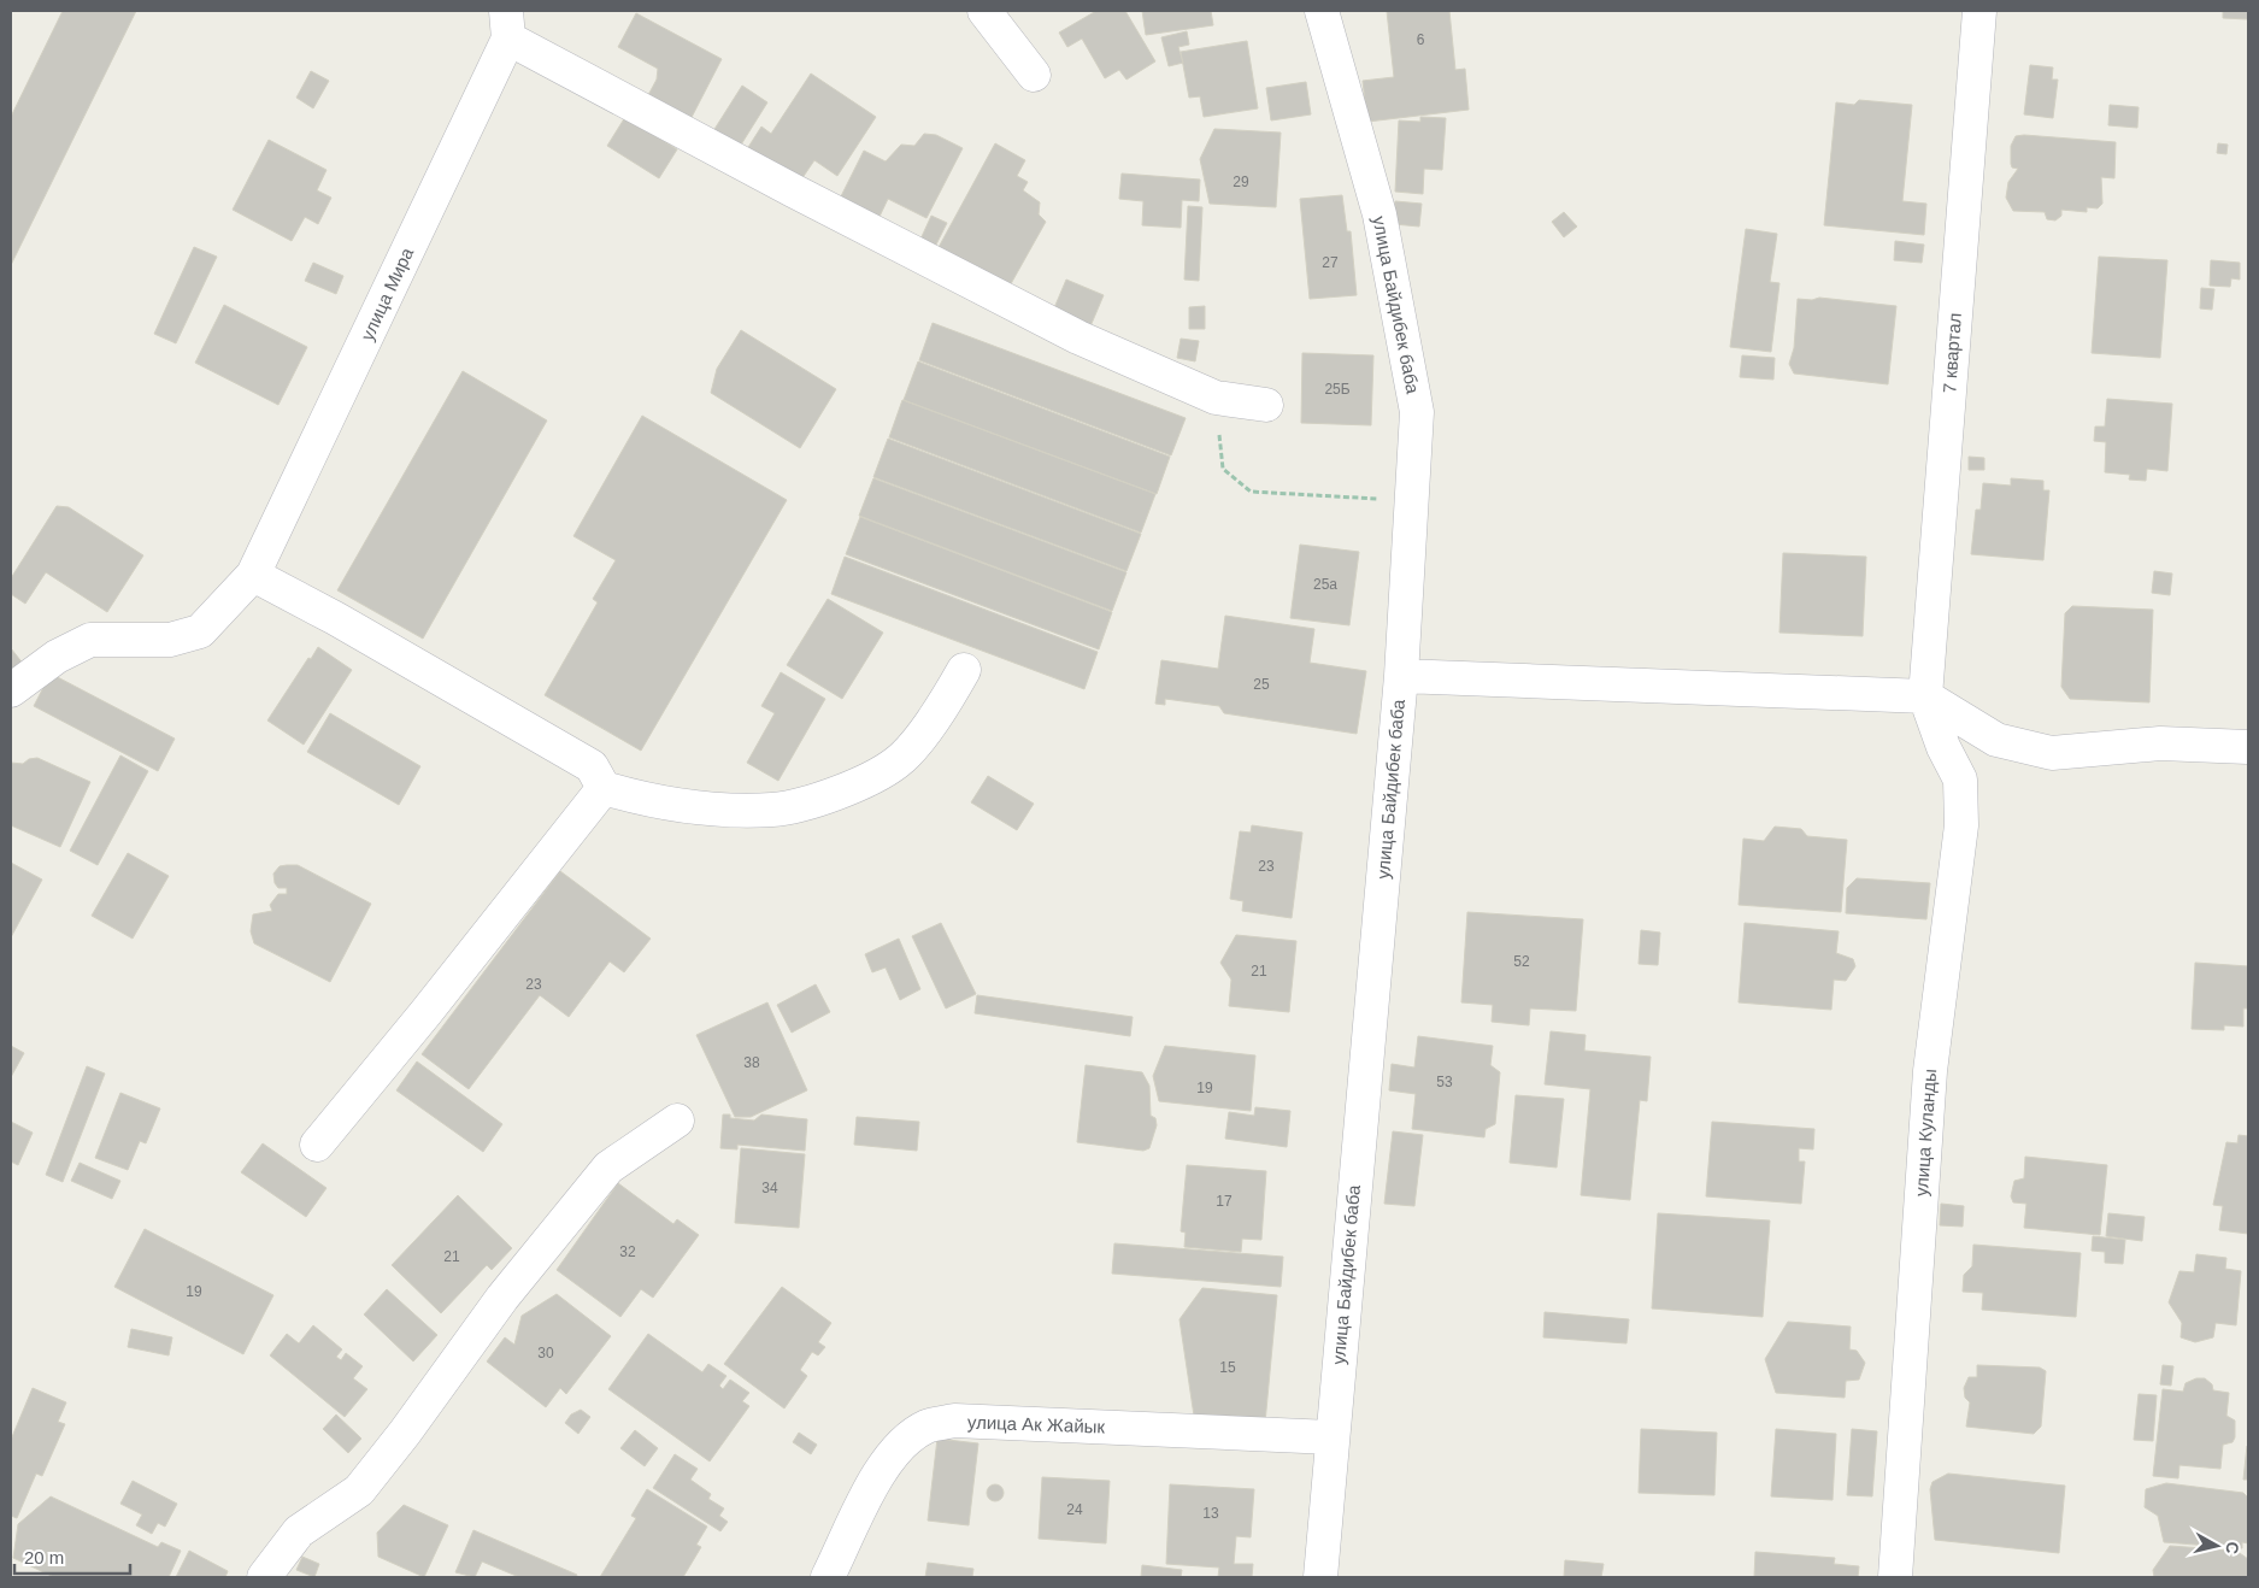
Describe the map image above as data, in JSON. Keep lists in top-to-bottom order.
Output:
{
  "streets": {
    "street": [
      "улица Мира",
      "улица Байдибек баба",
      "7 квартал",
      "улица Куланды",
      "улица Ак Жайык"
    ]
  },
  "crossings": [
    ["улица Байдибек баба", "улица Ак Жайык"],
    ["7 квартал", "улица Куланды"]
  ],
  "house_numbers": [
    "6",
    "29",
    "27",
    "25Б",
    "25а",
    "25",
    "23",
    "52",
    "21",
    "23",
    "38",
    "53",
    "19",
    "34",
    "17",
    "32",
    "21",
    "19",
    "30",
    "15",
    "24",
    "13"
  ],
  "scale_bar": "20 m",
  "north": "right"
}
